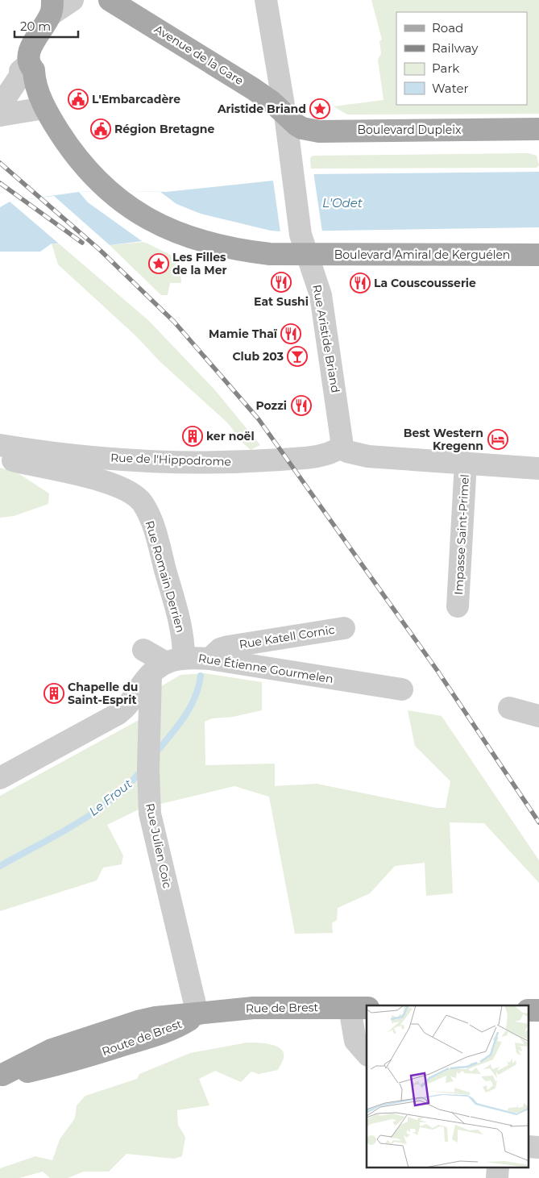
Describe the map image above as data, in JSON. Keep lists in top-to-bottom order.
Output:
{
  "streets": {
    "main road": [
      "Avenue de la Gare",
      "Boulevard Dupleix",
      "Boulevard Amiral de Kerguélen",
      "Rue de Brest",
      "Route de Brest"
    ],
    "street": [
      "Rue Aristide Briand",
      "Rue de l'Hippodrome",
      "Impasse Saint-Primel",
      "Rue Romain Derrien",
      "Rue Katell Cornic",
      "Rue Étienne Gourmelen",
      "Rue Julien Coïc"
    ]
  },
  "crossings": [
    ["Avenue de la Gare", "Boulevard Dupleix"],
    ["Avenue de la Gare", "Rue Aristide Briand"],
    ["Boulevard Dupleix", "Rue Aristide Briand"],
    ["Boulevard Amiral de Kerguélen", "Rue Aristide Briand"],
    ["Rue Aristide Briand", "Rue de l'Hippodrome"],
    ["Rue Romain Derrien", "Rue Étienne Gourmelen"],
    ["Rue Romain Derrien", "Rue Julien Coïc"],
    ["Rue Katell Cornic", "Rue Étienne Gourmelen"],
    ["Rue Étienne Gourmelen", "Rue Julien Coïc"],
    ["Rue Julien Coïc", "Rue de Brest"],
    ["Rue Julien Coïc", "Route de Brest"],
    ["Rue de Brest", "Route de Brest"]
  ],
  "water": ["L'Odet", "Le Frout"],
  "places": {
    "public building": ["L'Embarcadère", "Région Bretagne"],
    "place": ["Aristide Briand", "Les Filles de la Mer"],
    "restaurant": [
      "Eat Sushi",
      "La Couscousserie",
      "Mamie Thaï",
      "Pozzi"
    ],
    "bar": ["Club 203"],
    "building": ["ker noël", "Chapelle du Saint-Esprit"],
    "hotel": ["Best Western Kregenn"]
  },
  "legend": [
    "Road",
    "Railway",
    "Park",
    "Water"
  ],
  "scale_bar": "20 m"
}
